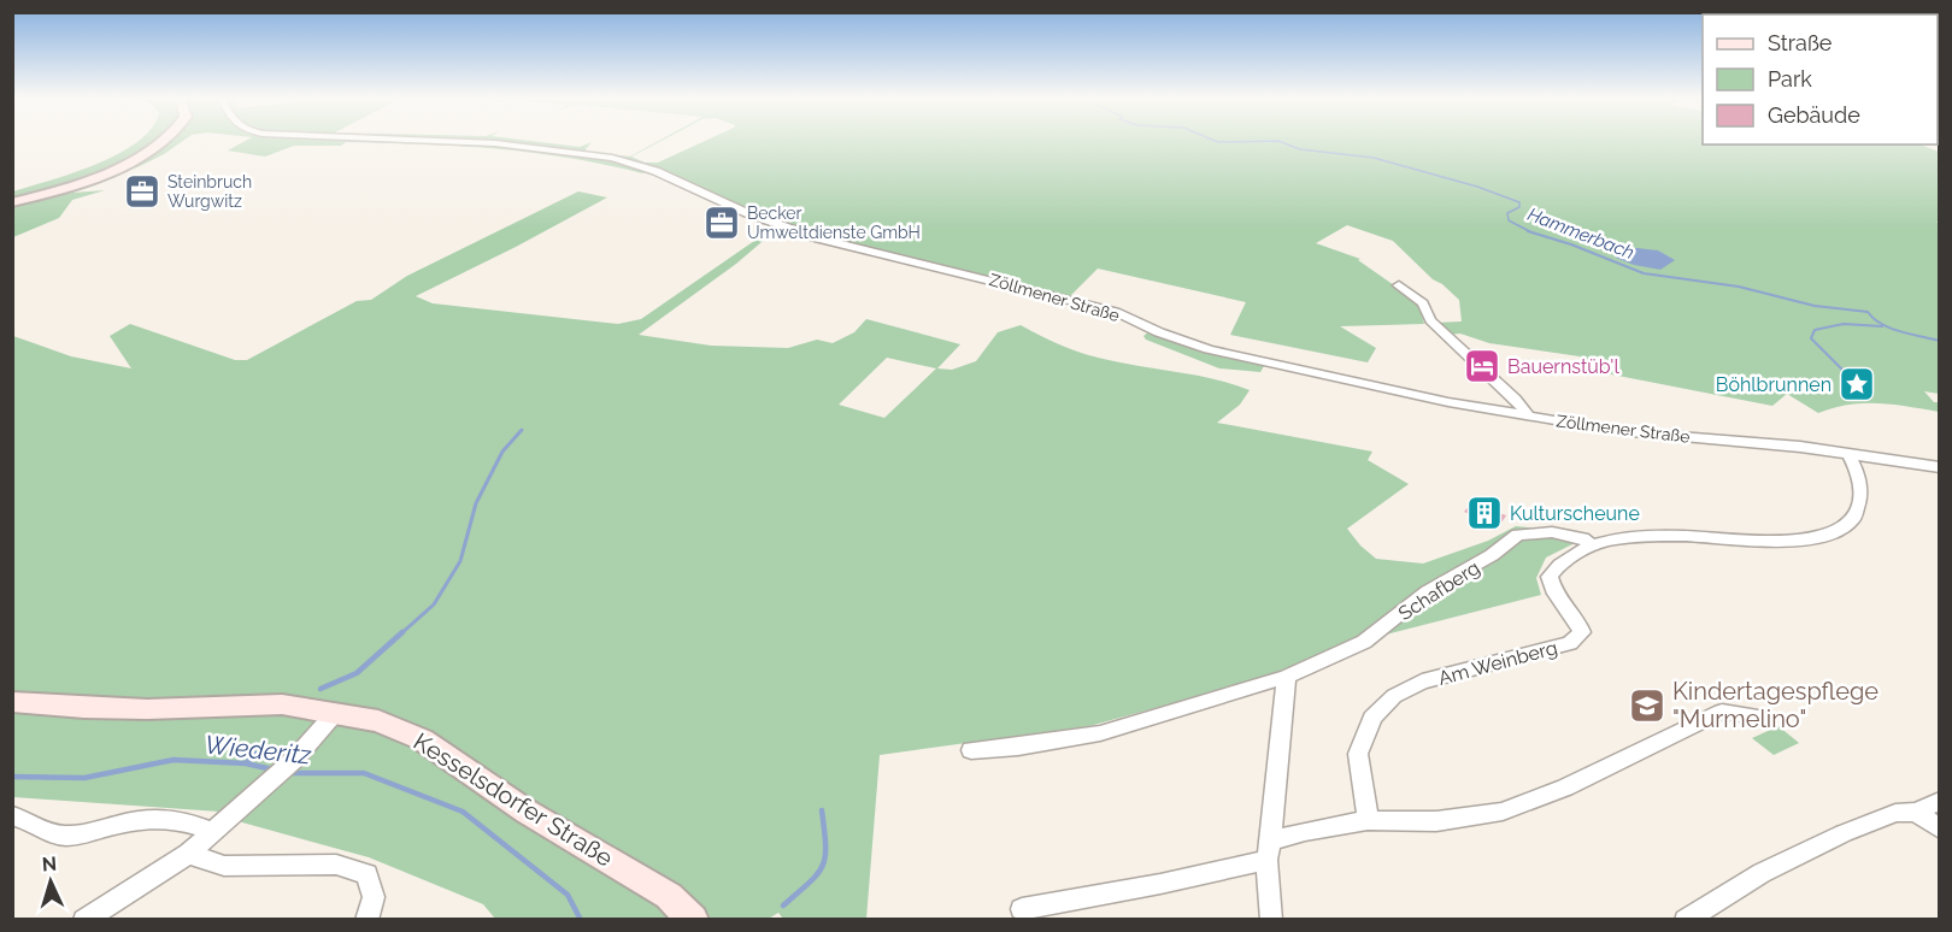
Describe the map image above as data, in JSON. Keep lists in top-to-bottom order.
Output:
{
  "streets": {
    "main road": ["Kesselsdorfer Straße"],
    "street": ["Zöllmener Straße", "Schafberg", "Am Weinberg"]
  },
  "crossings": [
    ["Zöllmener Straße", "Am Weinberg"],
    ["Schafberg", "Am Weinberg"]
  ],
  "water": ["Hammerbach", "Wiederitz"],
  "places": {
    "office": ["Steinbruch Wurgwitz", "Becker Umweltdienste GmbH"],
    "hotel": ["Bauernstüb'l"],
    "place": ["Böhlbrunnen"],
    "building": ["Kulturscheune"],
    "school or university": ["Kindertagespflege \"Murmelino\""]
  },
  "legend": ["Straße", "Park", "Gebäude"],
  "north": "top"
}
